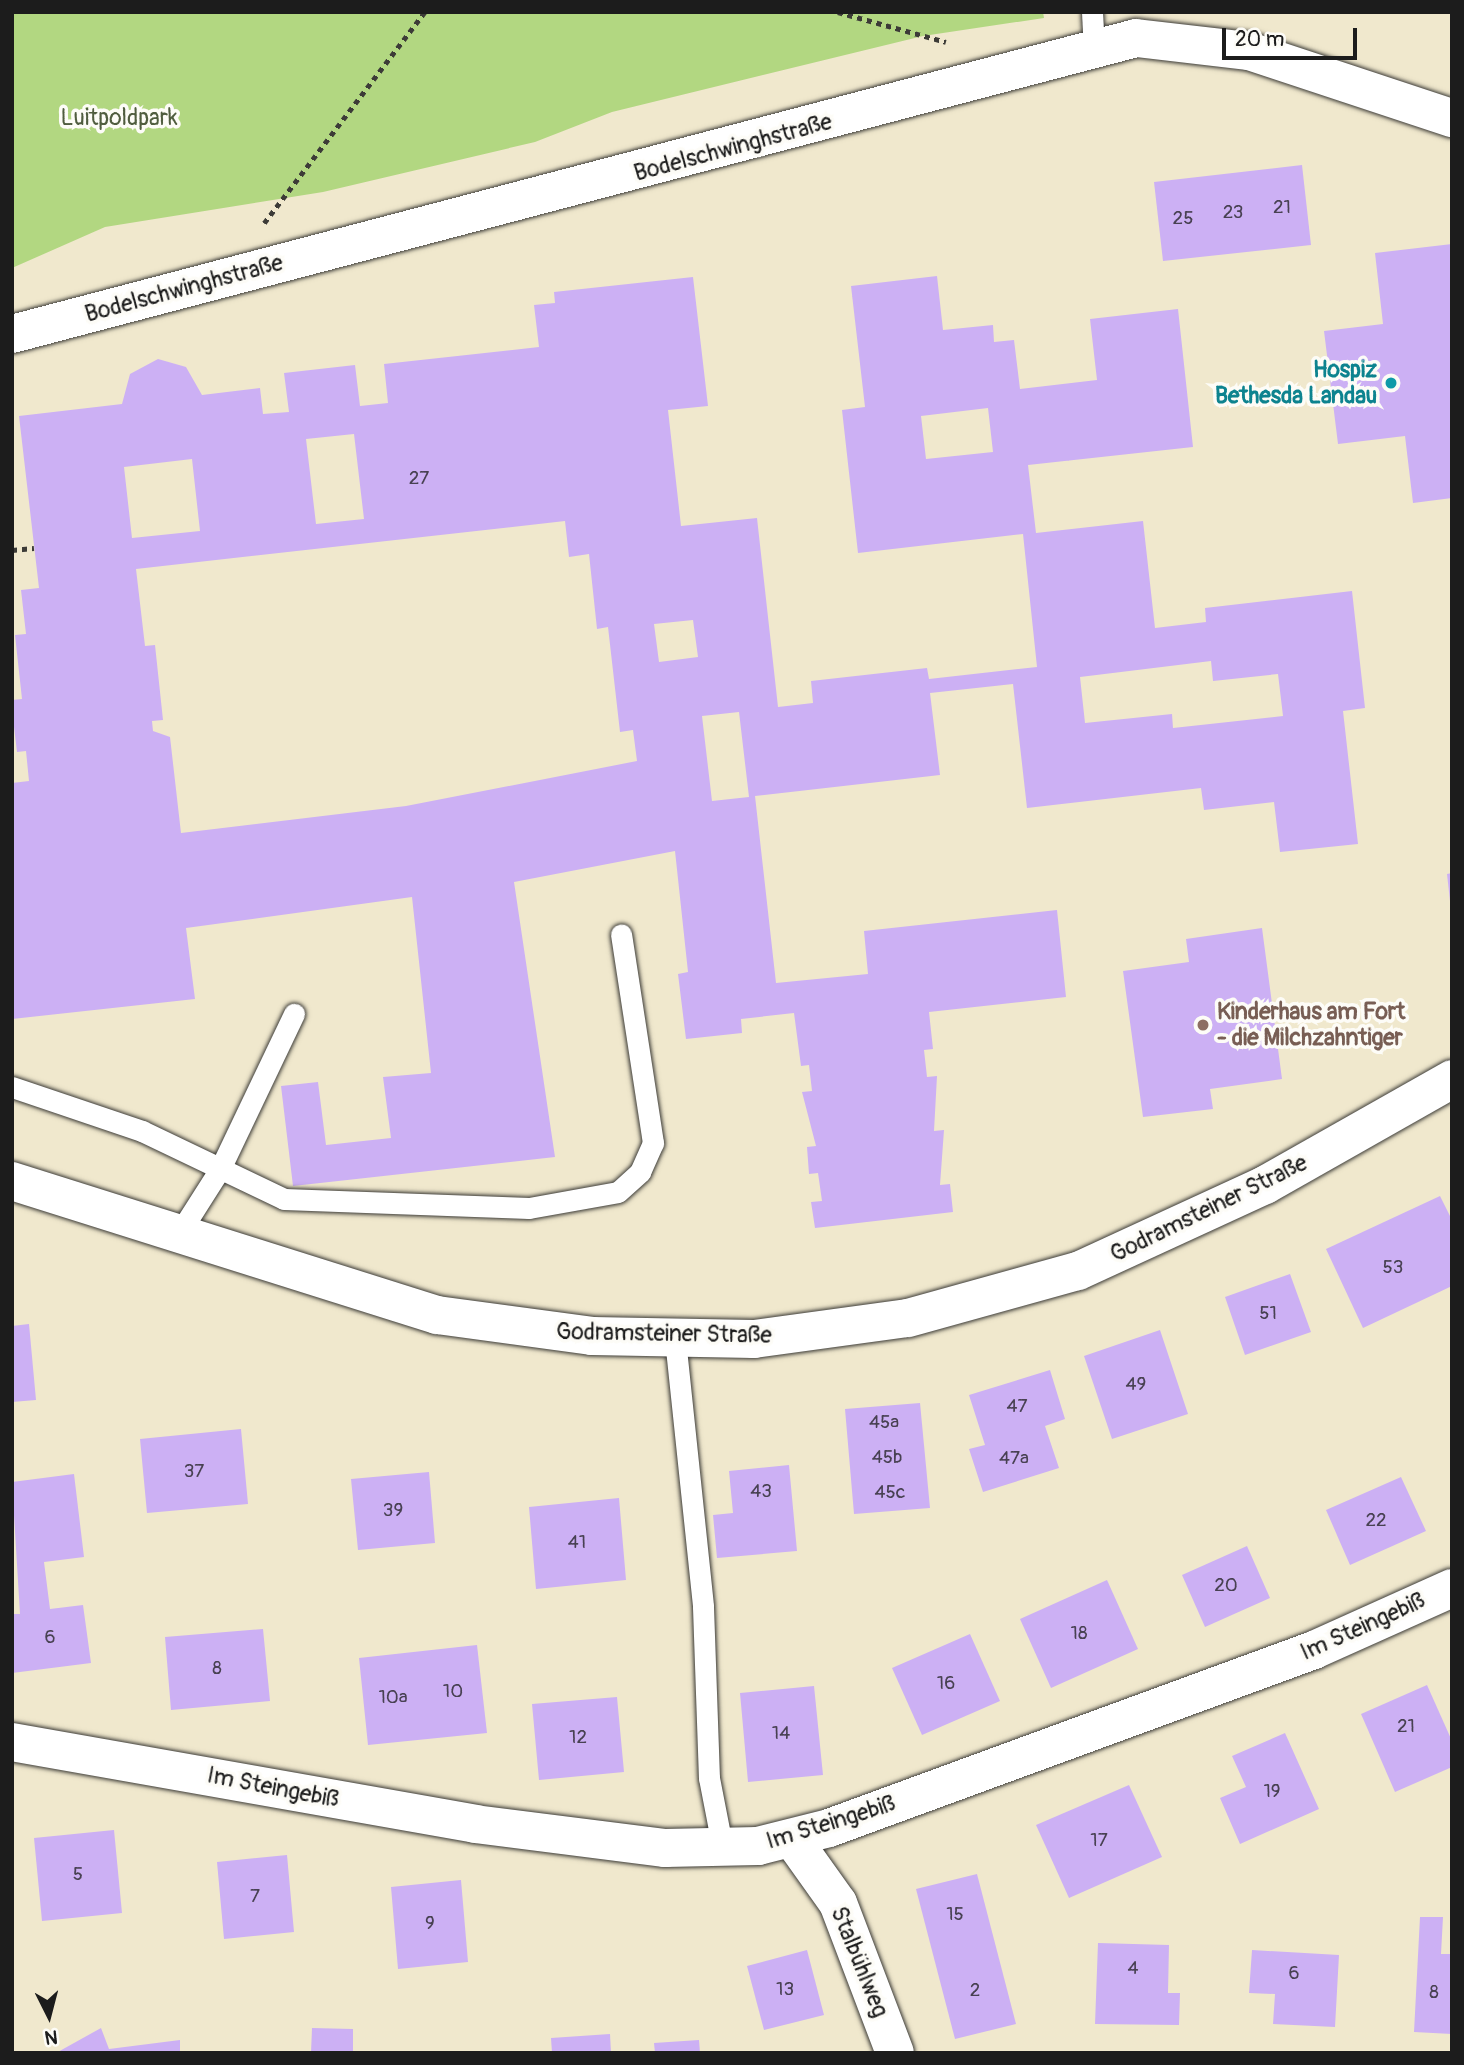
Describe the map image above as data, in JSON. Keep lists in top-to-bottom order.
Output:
{
  "streets": {
    "street": [
      "Bodelschwinghstraße",
      "Godramsteiner Straße",
      "Im Steingebiß",
      "Stalbühlweg"
    ]
  },
  "crossings": [
    ["Im Steingebiß", "Stalbühlweg"]
  ],
  "parks": ["Luitpoldpark"],
  "places": ["Hospiz Bethesda Landau", "Kinderhaus am Fort - die Milchzahntiger"],
  "house_numbers": [
    "21",
    "23",
    "25",
    "27",
    "53",
    "51",
    "49",
    "47",
    "45a",
    "45b",
    "47a",
    "37",
    "43",
    "45c",
    "39",
    "22",
    "41",
    "20",
    "18",
    "6",
    "8",
    "16",
    "10",
    "10a",
    "21",
    "14",
    "12",
    "19",
    "17",
    "5",
    "7",
    "15",
    "9",
    "4",
    "6",
    "13",
    "2",
    "8"
  ],
  "scale_bar": "20 m",
  "north": "bottom"
}
